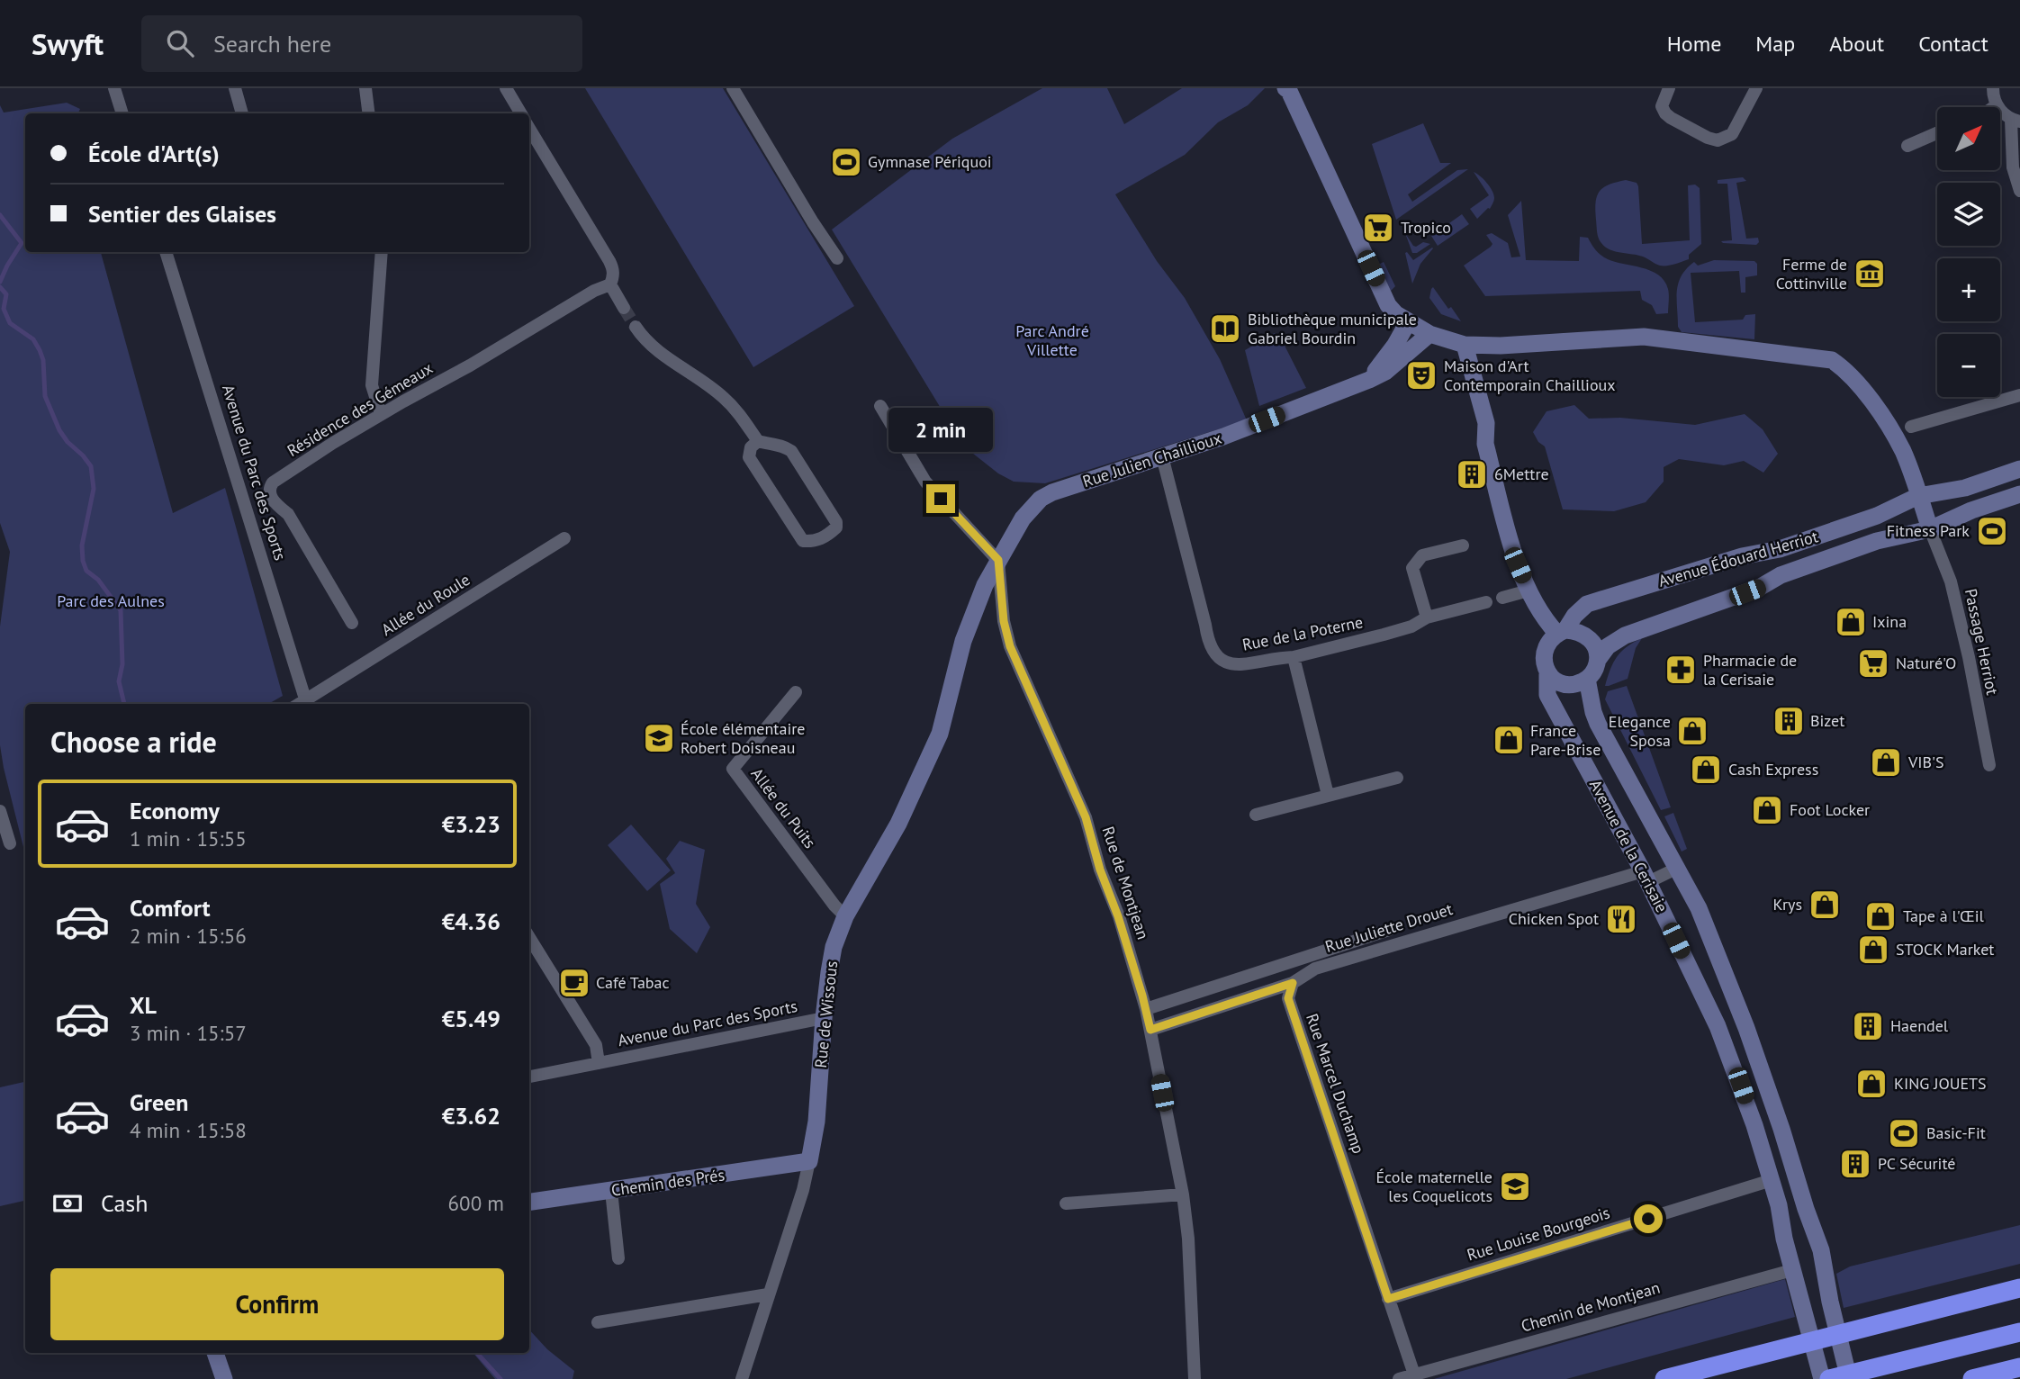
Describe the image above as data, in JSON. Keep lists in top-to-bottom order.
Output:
{
  "streets": {
    "street": [
      "Résidence des Gémeaux",
      "Rue Julien Chaillioux",
      "Avenue du Parc des Sports",
      "Avenue Édouard Herriot",
      "Allée du Roule",
      "Rue de la Poterne",
      "Passage Herriot",
      "Allée du Puits",
      "Avenue de la Cerisaie",
      "Rue de Montjean",
      "Rue Juliette Drouet",
      "Rue de Wissous",
      "Rue Marcel Duchamp",
      "Chemin des Prés",
      "Rue Louise Bourgeois",
      "Chemin de Montjean"
    ]
  },
  "crossings": [
    ["Rue Julien Chaillioux", "Rue de la Poterne"],
    ["Rue Julien Chaillioux", "Rue de Montjean"],
    ["Rue Julien Chaillioux", "Rue de Wissous"],
    ["Avenue du Parc des Sports", "Allée du Roule"],
    ["Avenue du Parc des Sports", "Rue de Wissous"],
    ["Avenue Édouard Herriot", "Passage Herriot"],
    ["Avenue Édouard Herriot", "Avenue de la Cerisaie"],
    ["Allée du Puits", "Rue de Wissous"],
    ["Avenue de la Cerisaie", "Rue Juliette Drouet"],
    ["Avenue de la Cerisaie", "Rue Louise Bourgeois"],
    ["Avenue de la Cerisaie", "Chemin de Montjean"],
    ["Rue de Montjean", "Rue Juliette Drouet"],
    ["Rue de Montjean", "Rue de Wissous"],
    ["Rue Juliette Drouet", "Rue Marcel Duchamp"],
    ["Rue de Wissous", "Chemin des Prés"],
    ["Rue Marcel Duchamp", "Rue Louise Bourgeois"],
    ["Rue Marcel Duchamp", "Chemin de Montjean"]
  ],
  "parks": ["Parc André Villette", "Parc des Aulnes"],
  "places": {
    "sports": ["Gymnase Périquoi", "Fitness Park", "Basic-Fit"],
    "supermarket": ["Tropico", "Naturé'O"],
    "museum": ["Ferme de Cottinville"],
    "library": ["Bibliothèque municipale Gabriel Bourdin"],
    "theatre": ["Maison d'Art Contemporain Chaillioux"],
    "building": [
      "6Mettre",
      "Bizet",
      "Haendel",
      "PC Sécurité"
    ],
    "shop": [
      "Ixina",
      "Elegance Sposa",
      "France Pare-Brise",
      "VIB'S",
      "Cash Express",
      "Foot Locker",
      "Krys",
      "Tape à l'Œil",
      "STOCK Market",
      "KING JOUETS"
    ],
    "pharmacy": ["Pharmacie de la Cerisaie"],
    "school or university": ["École élémentaire Robert Doisneau", "École maternelle les Coquelicots"],
    "restaurant": ["Chicken Spot"],
    "cafe": ["Café Tabac"]
  },
  "north": "top right",
  "page": {
    "header": "Swyft",
    "search": "Search here",
    "nav": [
      "Home",
      "Map",
      "About",
      "Contact"
    ],
    "map_buttons": ["+", "−"],
    "banner": ["École d'Art(s)", "Sentier des Glaises"],
    "bubble": "2 min",
    "heading": "Choose a ride",
    "list": [
      {
        "name": "Economy",
        "note": "1 min · 15:55",
        "value": "€3.23"
      },
      {
        "name": "Comfort",
        "note": "2 min · 15:56",
        "value": "€4.36"
      },
      {
        "name": "XL",
        "note": "3 min · 15:57",
        "value": "€5.49"
      },
      {
        "name": "Green",
        "note": "4 min · 15:58",
        "value": "€3.62"
      }
    ],
    "pay": ["Cash", "600 m"],
    "buttons": "Confirm"
  }
}
